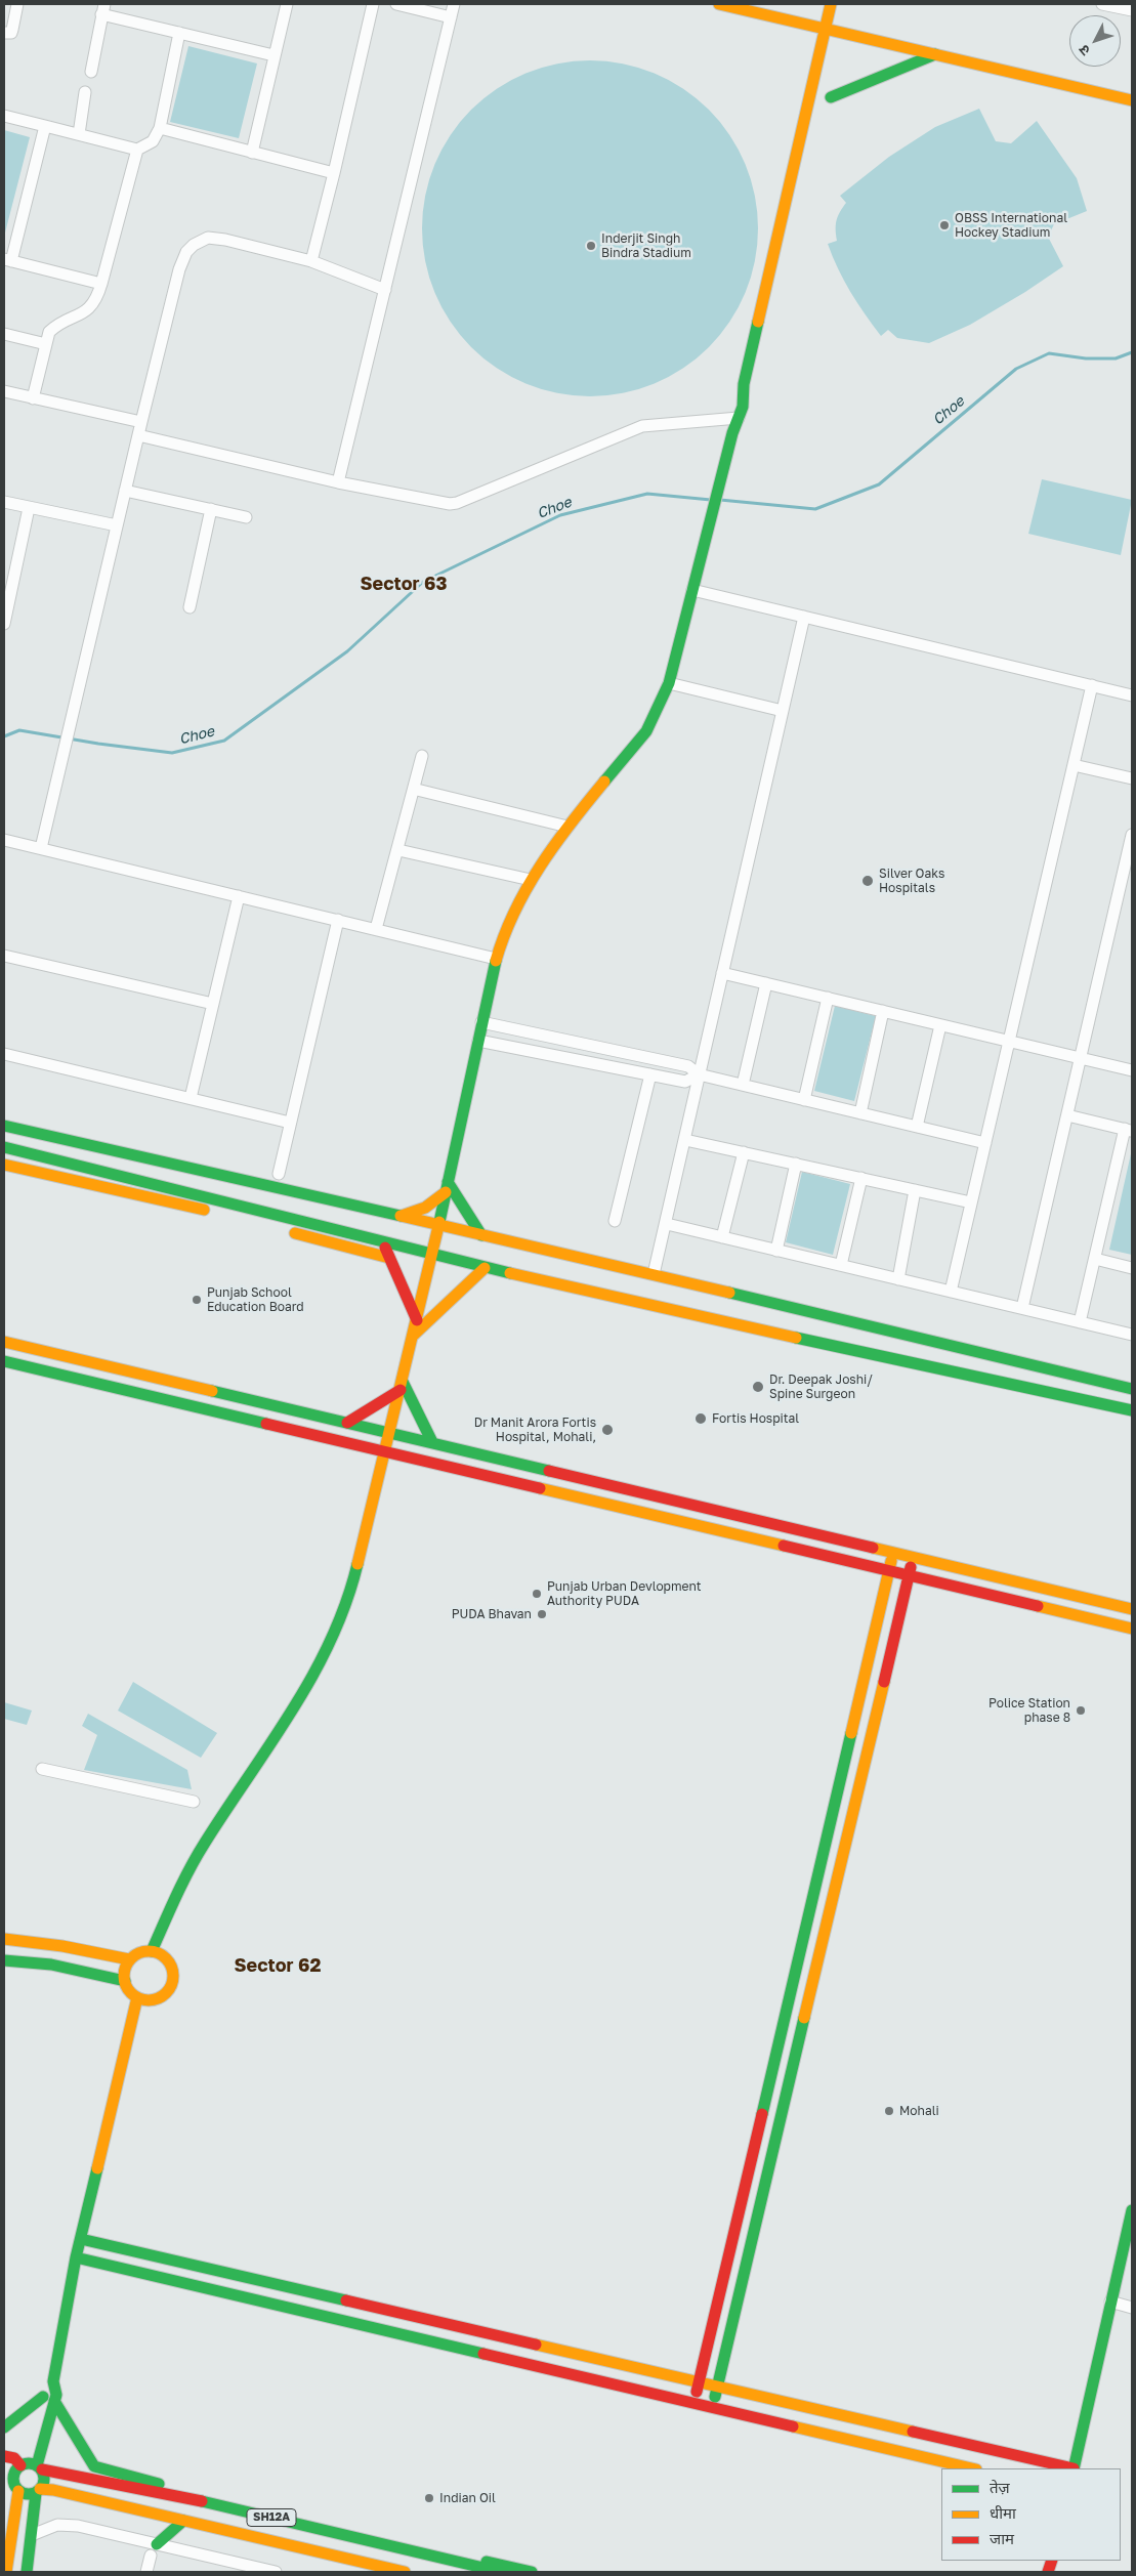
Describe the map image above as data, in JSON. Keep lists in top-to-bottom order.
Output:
{
  "streets": {
    "street": ["SH12A"]
  },
  "districts": ["Sector 63", "Sector 62"],
  "water": ["Choe"],
  "places": [
    "OBSS International Hockey Stadium",
    "Inderjit Singh Bindra Stadium",
    "Silver Oaks Hospitals",
    "Punjab School Education Board",
    "Dr. Deepak Joshi/ Spine Surgeon",
    "Fortis Hospital",
    "Dr Manit Arora Fortis Hospital, Mohali,",
    "Punjab Urban Devlopment Authority PUDA",
    "PUDA Bhavan",
    "Police Station phase 8",
    "Mohali",
    "Indian Oil"
  ],
  "legend": ["तेज़", "धीमा", "जाम"],
  "north": "bottom left"
}
